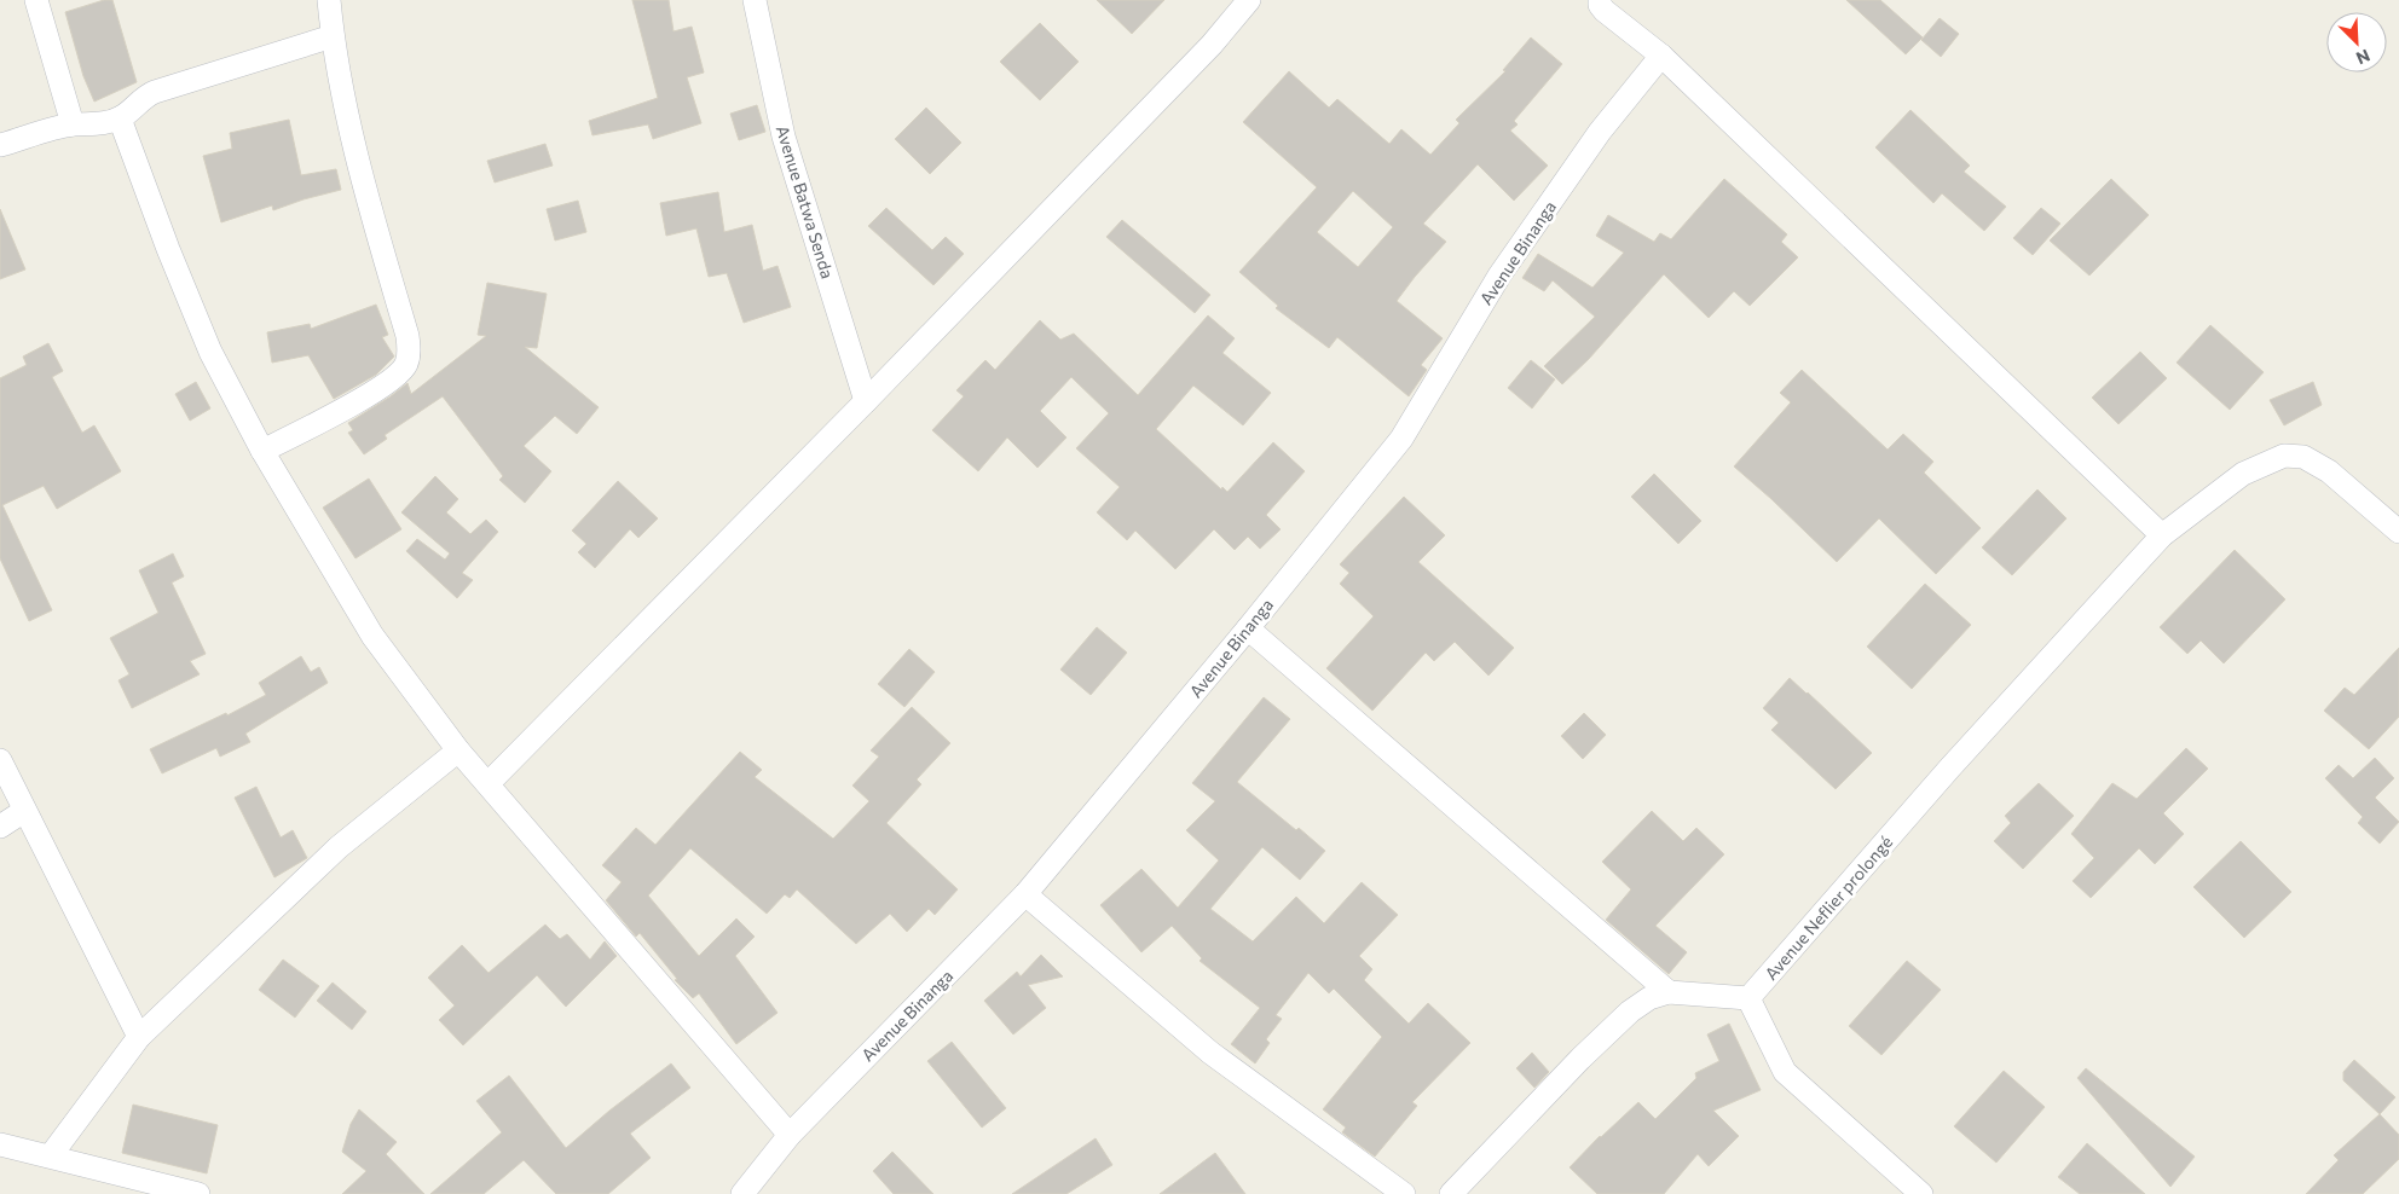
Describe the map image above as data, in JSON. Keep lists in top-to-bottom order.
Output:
{
  "streets": {
    "street": ["Avenue Batwa Senda", "Avenue Binanga", "Avenue Neflier prolongé"]
  },
  "north": "bottom right"
}
